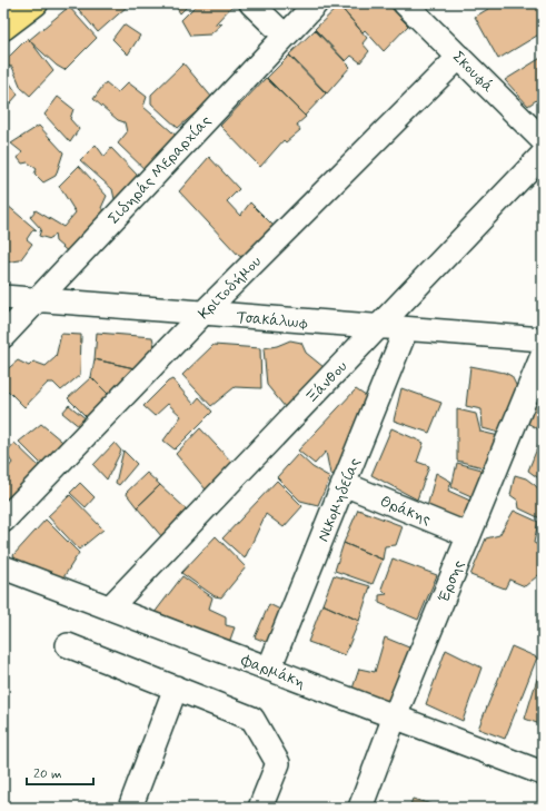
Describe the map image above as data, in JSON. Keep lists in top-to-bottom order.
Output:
{
  "streets": {
    "street": [
      "Σκουφά",
      "Σιδηράς Μεραρχίας",
      "Κριτοδήμου",
      "Τσακάλωφ",
      "Ξάνθου",
      "Νικομηδείας",
      "Θράκης",
      "Έρσης",
      "Φαρμάκη"
    ]
  },
  "crossings": [
    ["Σκουφά", "Κριτοδήμου"],
    ["Σιδηράς Μεραρχίας", "Τσακάλωφ"],
    ["Κριτοδήμου", "Τσακάλωφ"],
    ["Τσακάλωφ", "Ξάνθου"],
    ["Τσακάλωφ", "Νικομηδείας"],
    ["Ξάνθου", "Φαρμάκη"],
    ["Νικομηδείας", "Θράκης"],
    ["Νικομηδείας", "Φαρμάκη"],
    ["Θράκης", "Έρσης"],
    ["Έρσης", "Φαρμάκη"]
  ],
  "scale_bar": "20 m"
}
